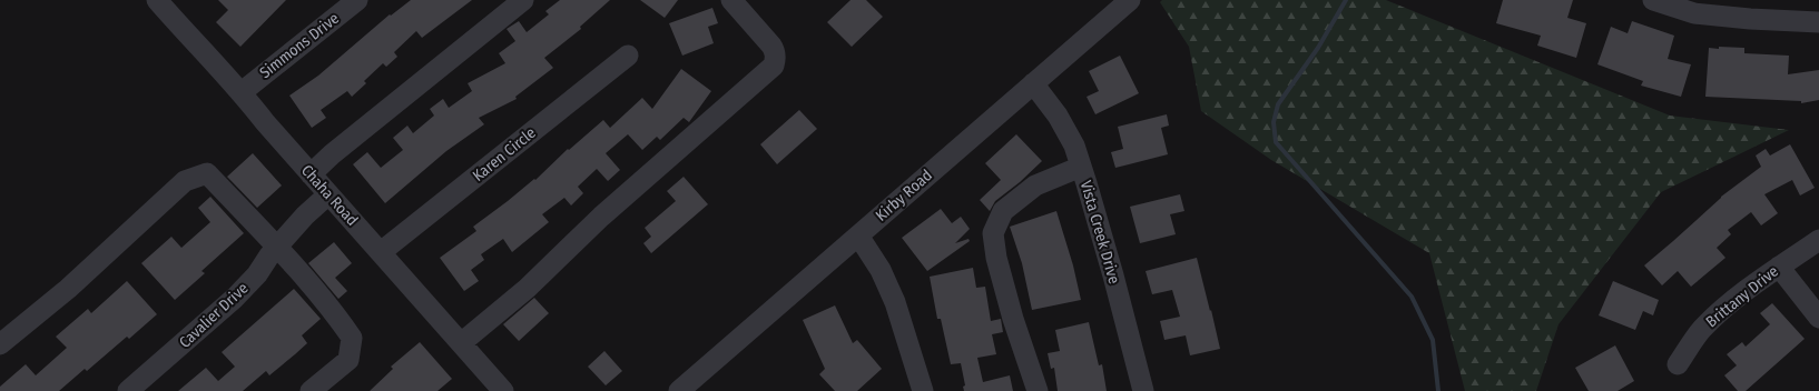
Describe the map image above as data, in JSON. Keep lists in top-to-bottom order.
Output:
{
  "streets": {
    "street": [
      "Simmons Drive",
      "Karen Circle",
      "Chaha Road",
      "Kirby Road",
      "Vista Creek Drive",
      "Brittany Drive",
      "Cavalier Drive"
    ]
  },
  "crossings": [
    ["Simmons Drive", "Chaha Road"],
    ["Karen Circle", "Chaha Road"],
    ["Chaha Road", "Cavalier Drive"],
    ["Kirby Road", "Vista Creek Drive"]
  ]
}
